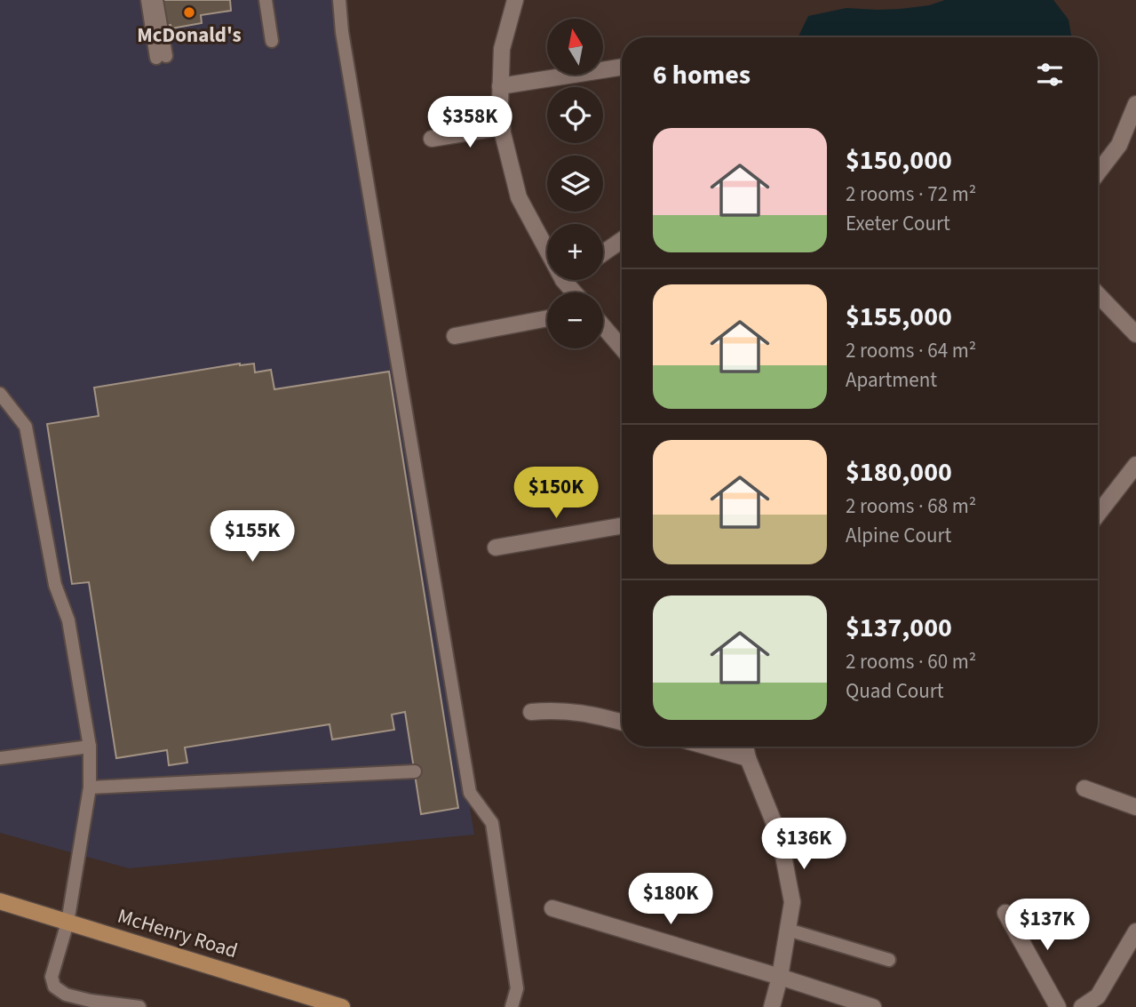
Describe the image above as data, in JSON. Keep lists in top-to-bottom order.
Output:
{
  "streets": {
    "main road": ["McHenry Road"]
  },
  "places": ["McDonald's"],
  "north": "top",
  "page": {
    "map_buttons": ["+", "−"],
    "heading": "6 homes",
    "price": [
      "$358K",
      "$150K",
      "$155K",
      "$136K",
      "$180K",
      "$137K"
    ],
    "list": [
      {
        "name": "$150,000",
        "note": "2 rooms · 72 m² · Exeter Court"
      },
      {
        "name": "$155,000",
        "note": "2 rooms · 64 m² · Apartment"
      },
      {
        "name": "$180,000",
        "note": "2 rooms · 68 m² · Alpine Court"
      },
      {
        "name": "$137,000",
        "note": "2 rooms · 60 m² · Quad Court"
      }
    ]
  }
}
